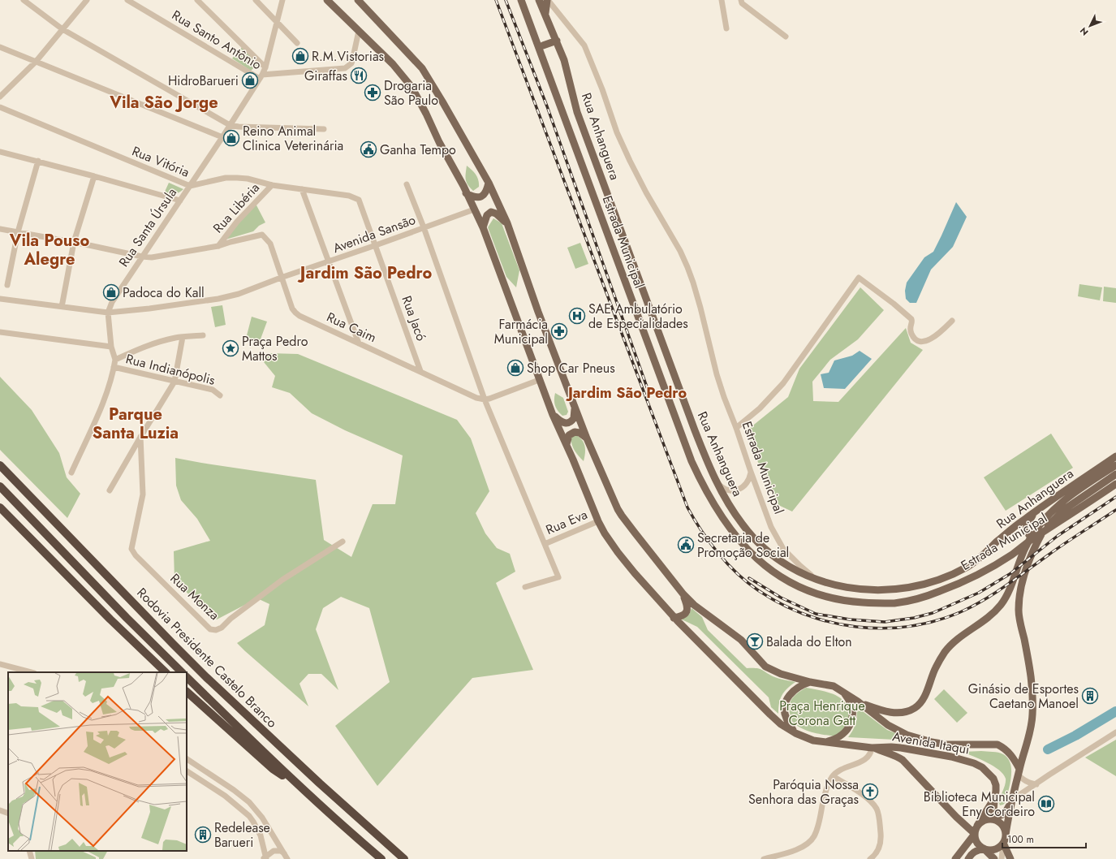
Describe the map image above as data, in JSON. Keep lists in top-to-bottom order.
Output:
{
  "streets": {
    "highway": ["Rodovia Presidente Castelo Branco"],
    "main road": ["Rua Anhanguera", "Estrada Municipal", "Avenida Itaqui"],
    "street": [
      "Rua Santo Antônio",
      "Rua Vitória",
      "Rua Libéria",
      "Rua Santa Úrsula",
      "Avenida Sansão",
      "Rua Jacó",
      "Rua Caim",
      "Rua Indianópolis",
      "Rua Eva",
      "Rua Monza"
    ]
  },
  "crossings": [
    ["Rua Santo Antônio", "Rua Santa Úrsula"],
    ["Rua Anhanguera", "Estrada Municipal"],
    ["Rua Vitória", "Rua Libéria"],
    ["Rua Vitória", "Rua Santa Úrsula"],
    ["Rua Vitória", "Rua Jacó"],
    ["Rua Libéria", "Rua Caim"],
    ["Rua Santa Úrsula", "Avenida Sansão"],
    ["Rua Santa Úrsula", "Rua Indianópolis"],
    ["Avenida Sansão", "Rua Jacó"],
    ["Avenida Sansão", "Rua Caim"],
    ["Avenida Sansão", "Rua Indianópolis"],
    ["Rua Jacó", "Rua Caim"]
  ],
  "districts": [
    "Vila São Jorge",
    "Vila Pouso Alegre",
    "Jardim São Pedro",
    "Jardim São Pedro",
    "Parque Santa Luzia"
  ],
  "parks": ["Praça Henrique Corona Gatt"],
  "places": {
    "shop": [
      "R.M.Vistorias",
      "HidroBarueri",
      "Reino Animal Clinica Veterinária",
      "Padoca do Kall",
      "Shop Car Pneus"
    ],
    "restaurant": ["Giraffas"],
    "pharmacy": ["Drogaria São Paulo", "Farmácia Municipal"],
    "public building": ["Ganha Tempo", "Secretaria de Promoção Social"],
    "hospital": ["SAE Ambulatório de Especialidades"],
    "place": ["Praça Pedro Mattos"],
    "bar": ["Balada do Elton"],
    "building": ["Ginásio de Esportes Caetano Manoel", "Redelease Barueri"],
    "church": ["Paróquia Nossa Senhora das Graças"],
    "library": ["Biblioteca Municipal Eny Cordeiro"]
  },
  "scale_bar": "100 m",
  "north": "bottom left"
}
